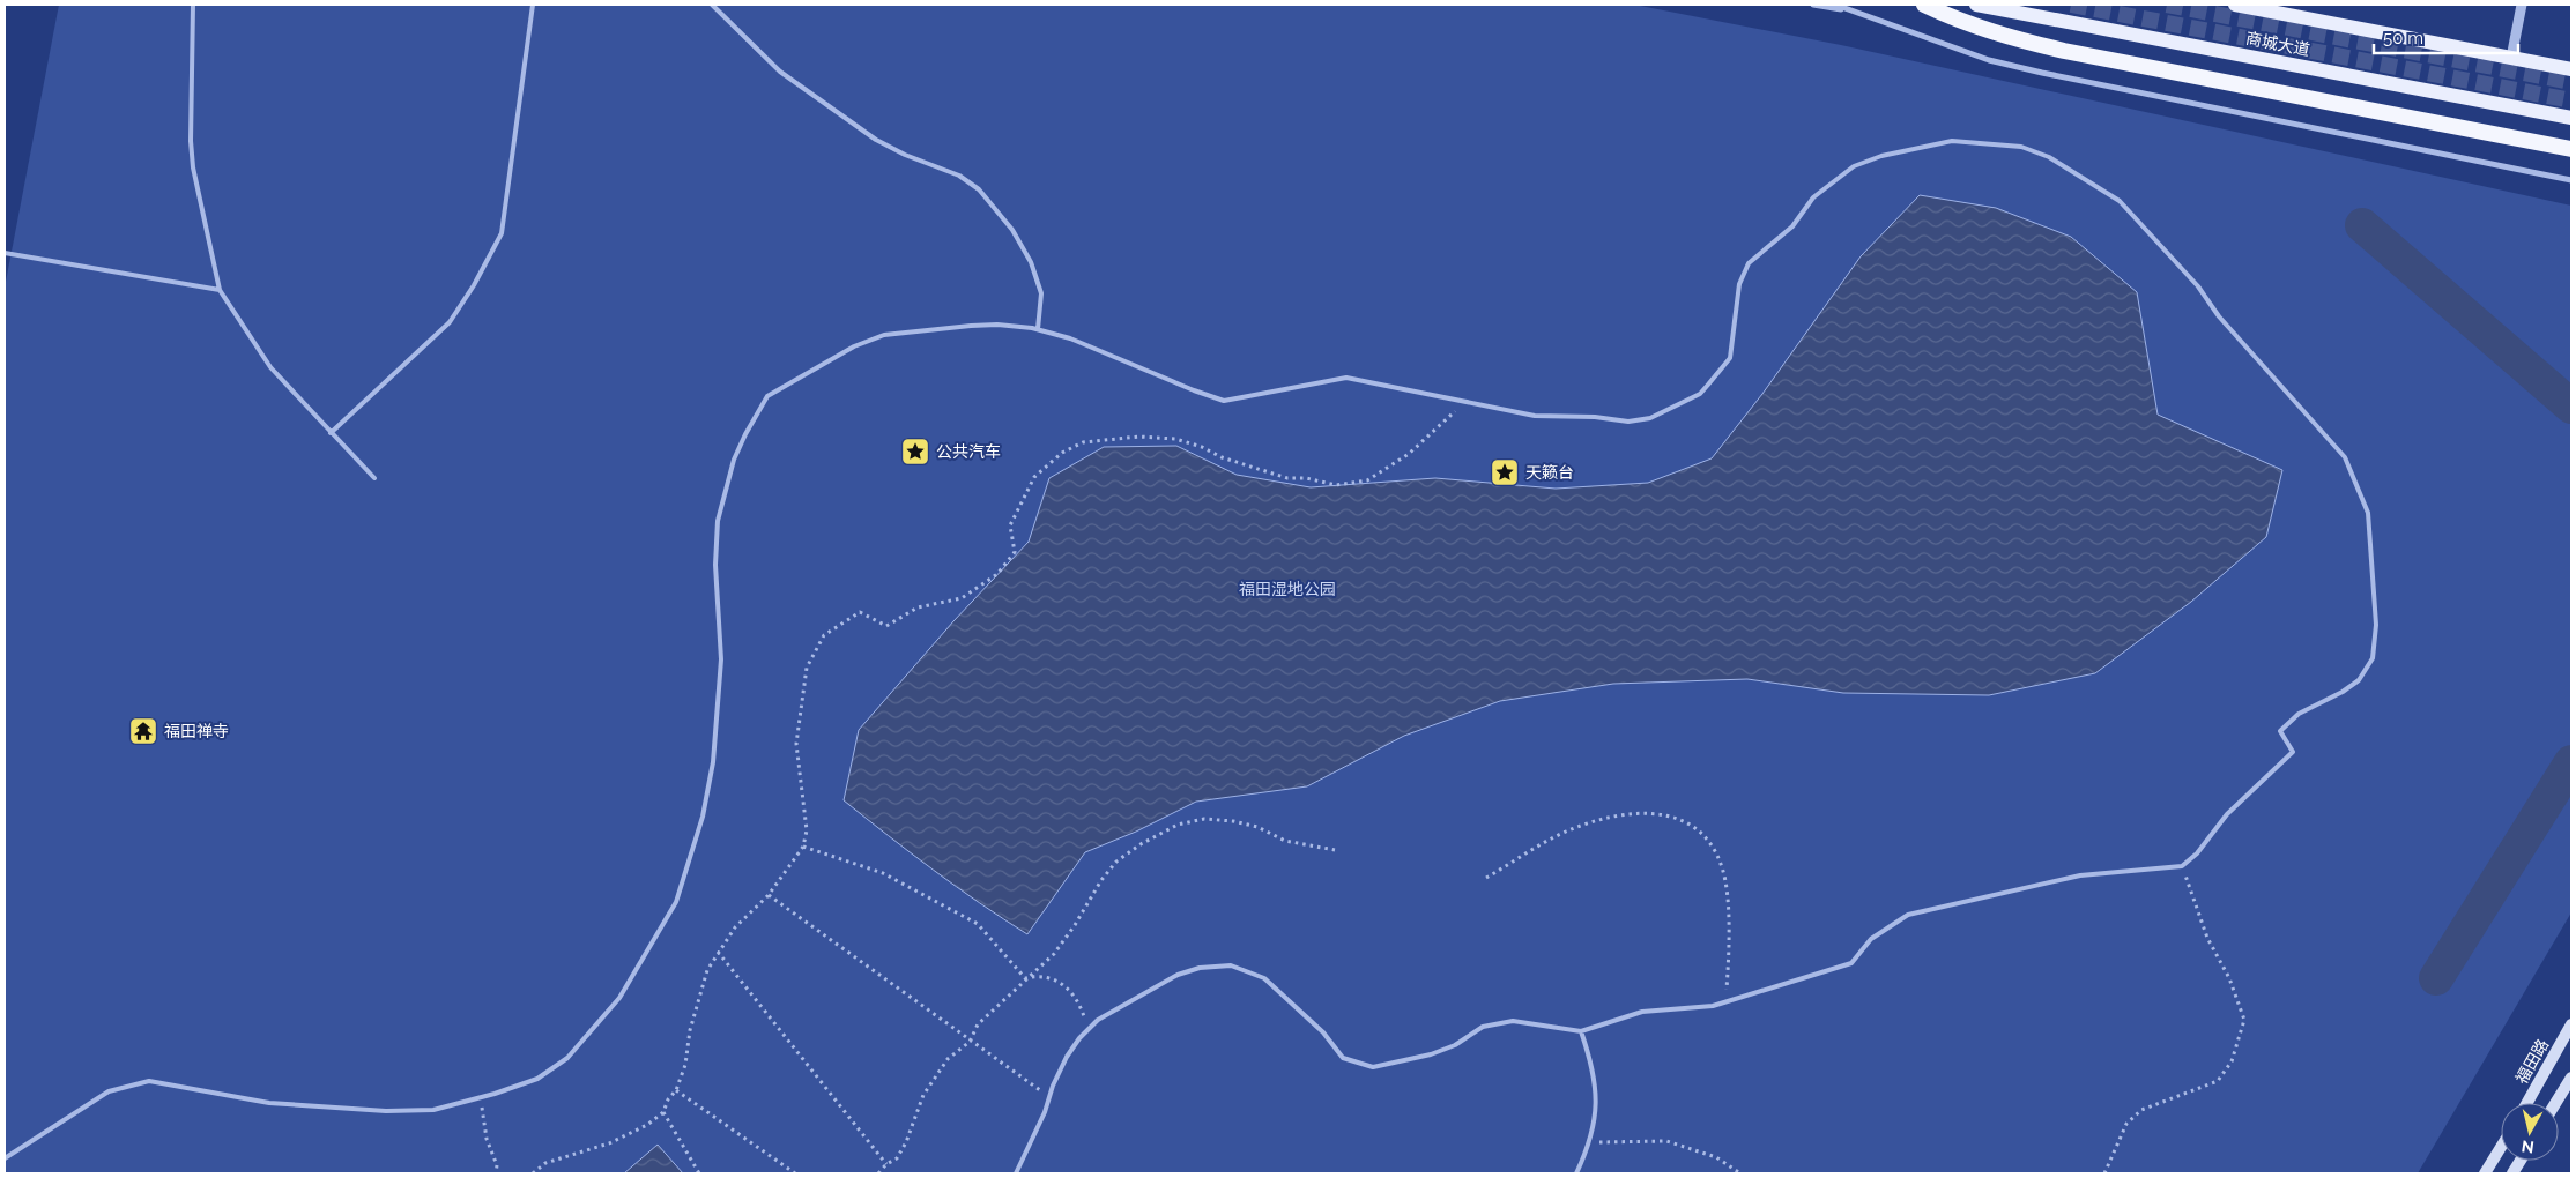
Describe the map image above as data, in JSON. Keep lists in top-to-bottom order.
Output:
{
  "streets": {
    "main road": ["商城大道", "福田路"]
  },
  "parks": ["福田湿地公园"],
  "places": {
    "place": ["公共汽车", "天籁台"],
    "temple": ["福田禅寺"]
  },
  "scale_bar": "50 m",
  "north": "bottom"
}
